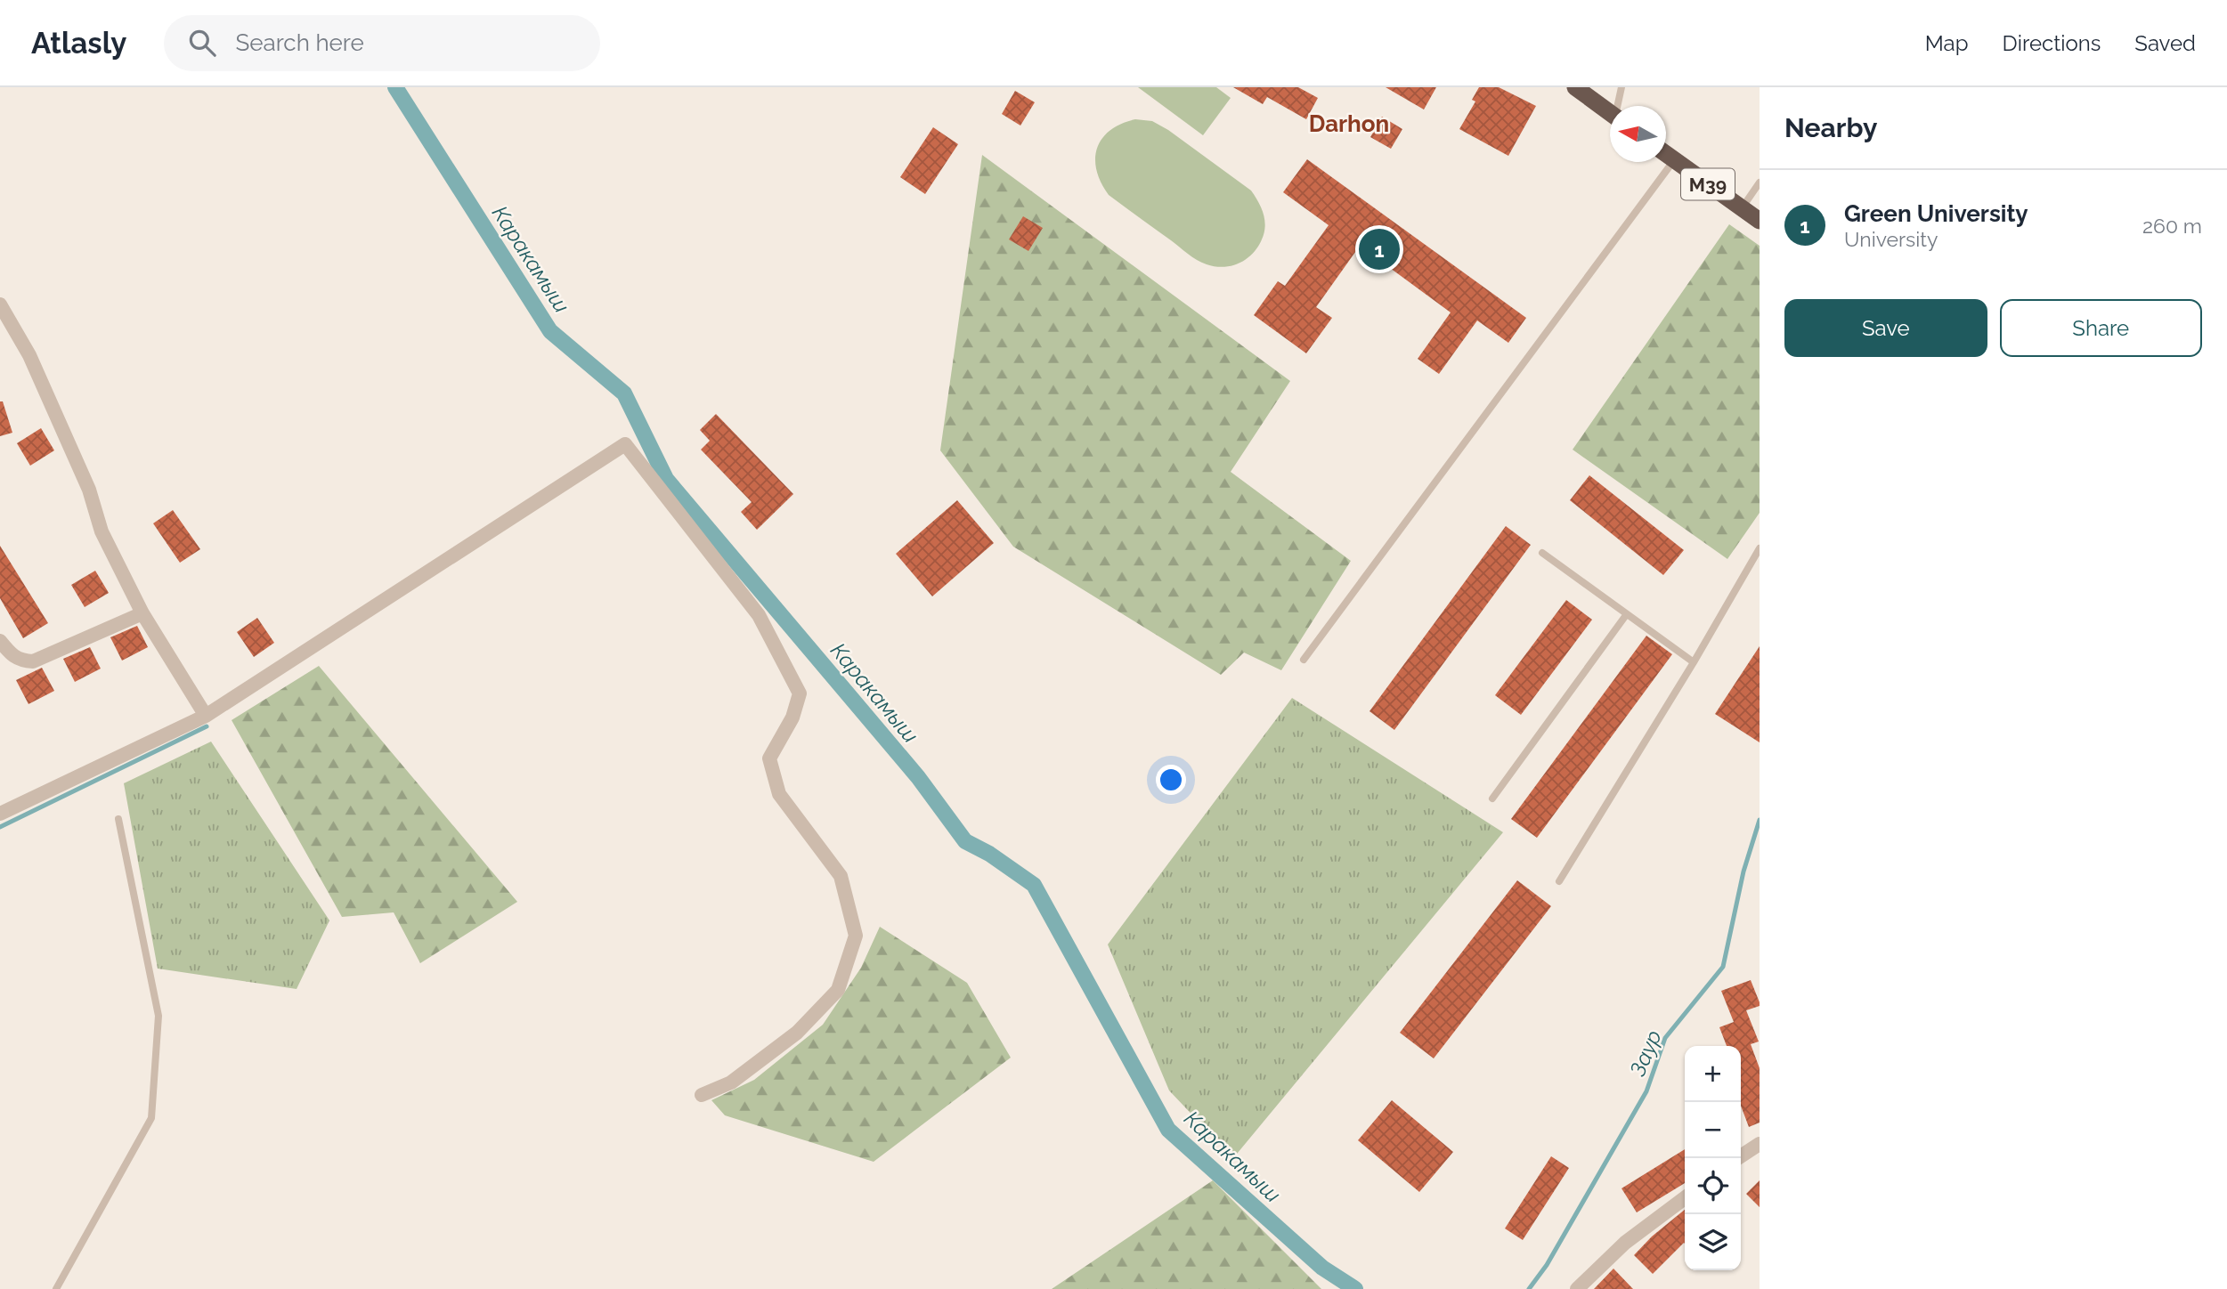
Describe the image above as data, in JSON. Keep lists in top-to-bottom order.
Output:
{
  "streets": {
    "highway": ["M39"]
  },
  "districts": ["Darhon"],
  "water": ["Каракамыш", "Заур"],
  "north": "left",
  "page": {
    "header": "Atlasly",
    "search": "Search here",
    "nav": ["Map", "Directions", "Saved"],
    "heading": "Nearby",
    "list": [
      {
        "mark": "1",
        "name": "Green University",
        "note": "University",
        "value": "260 m"
      }
    ],
    "pins": "1",
    "buttons": ["Save", "Share"],
    "map_buttons": ["+", "−"]
  }
}
